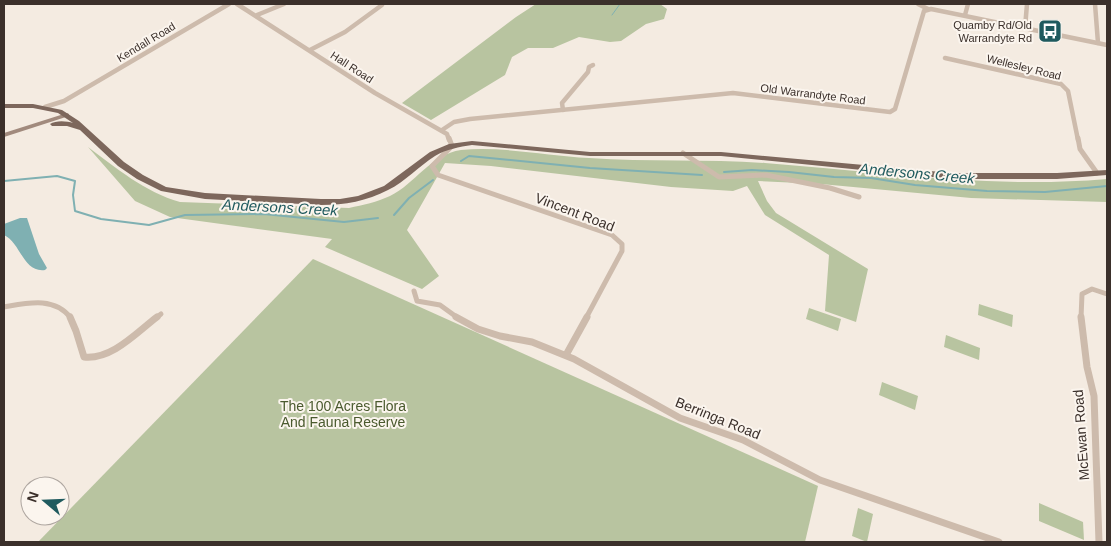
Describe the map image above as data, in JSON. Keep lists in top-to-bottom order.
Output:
{
  "streets": {
    "street": [
      "Kendall Road",
      "Hall Road",
      "Wellesley Road",
      "Old Warrandyte Road",
      "Vincent Road",
      "Berringa Road",
      "McEwan Road"
    ]
  },
  "crossings": [
    ["Hall Road", "Old Warrandyte Road"],
    ["Vincent Road", "Berringa Road"]
  ],
  "water": ["Andersons Creek"],
  "parks": ["The 100 Acres Flora And Fauna Reserve"],
  "places": {
    "bus stop": ["Quamby Rd/Old Warrandyte Rd"]
  },
  "north": "left"
}
